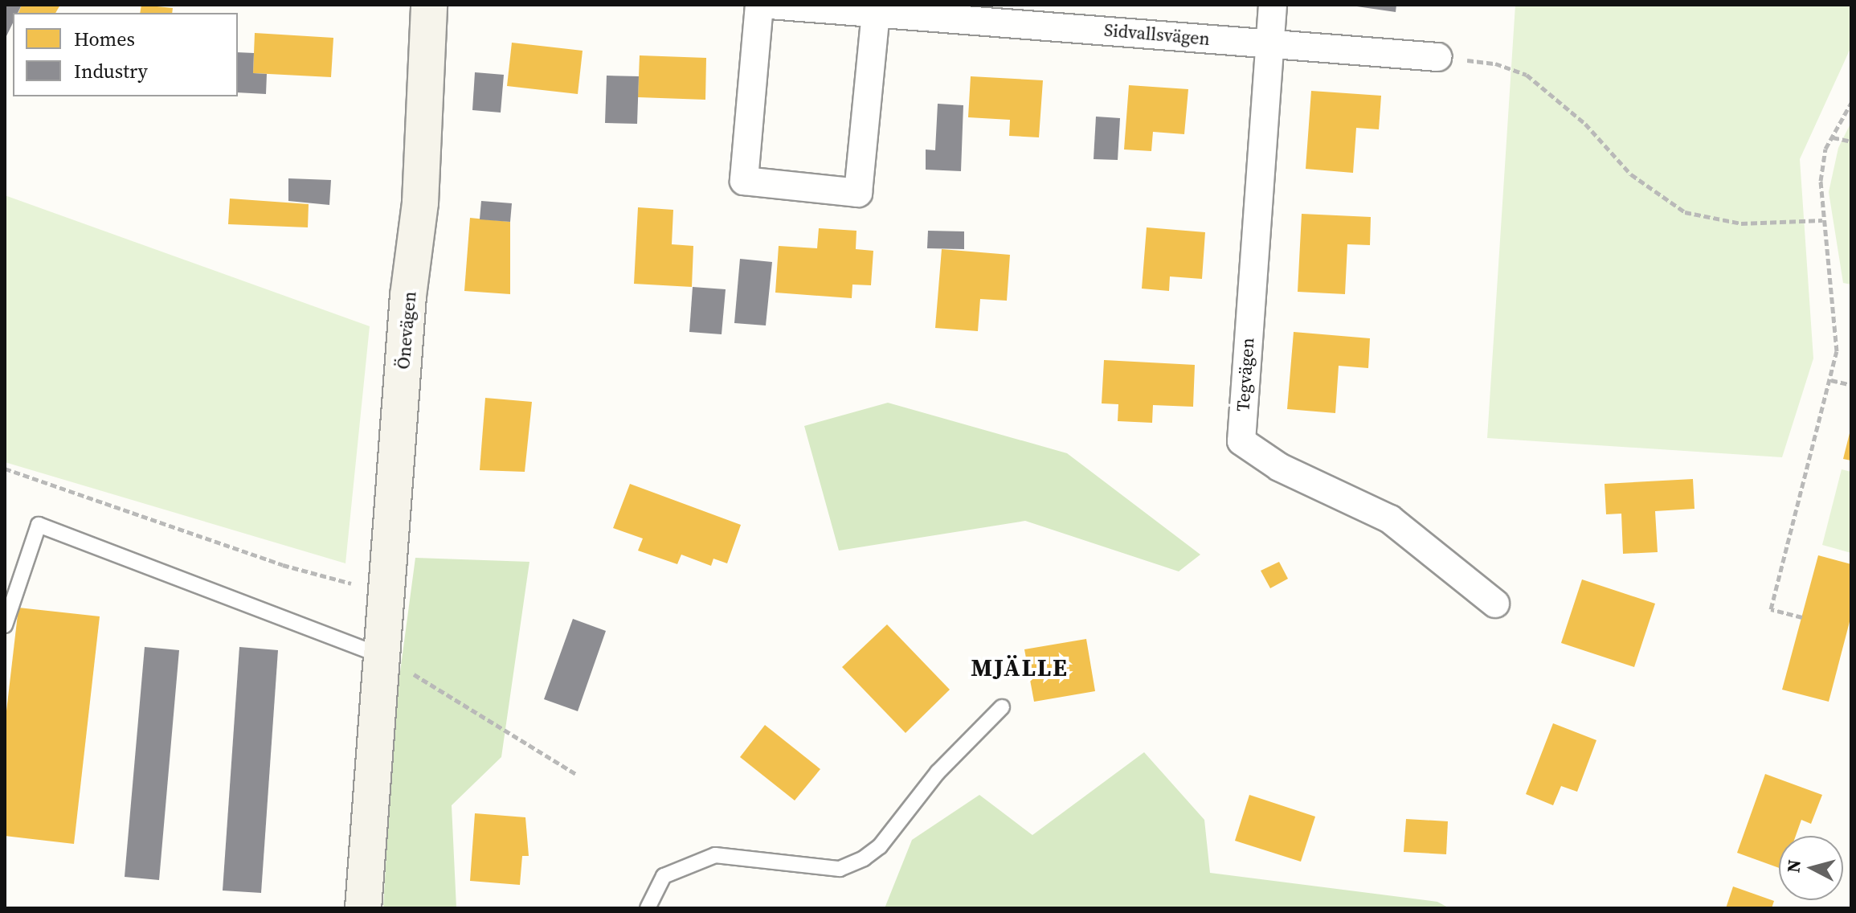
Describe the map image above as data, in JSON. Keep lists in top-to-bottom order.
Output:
{
  "streets": {
    "street": ["Sidvallsvägen", "Önevägen", "Tegvägen"]
  },
  "crossings": [
    ["Sidvallsvägen", "Tegvägen"]
  ],
  "districts": ["MJÄLLE"],
  "legend": ["Homes", "Industry"],
  "north": "left"
}
